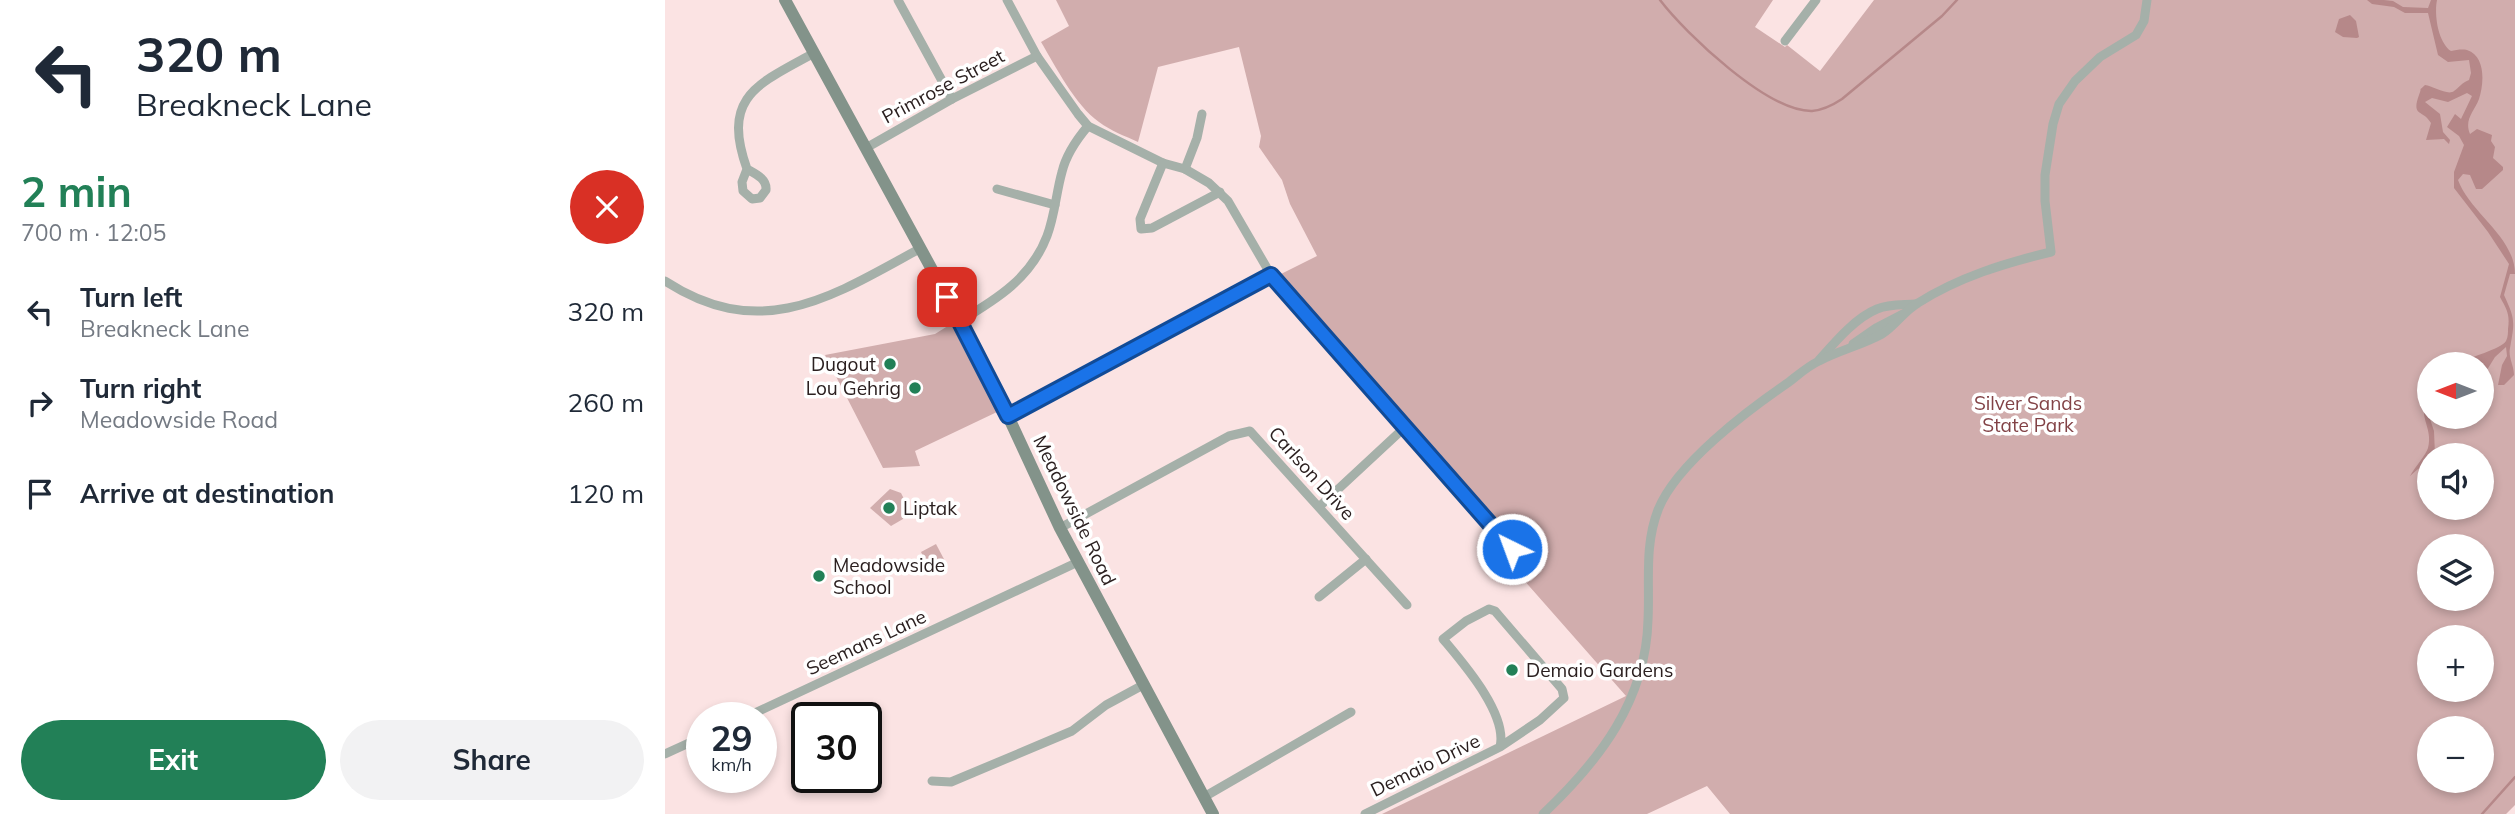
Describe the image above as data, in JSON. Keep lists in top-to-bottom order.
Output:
{
  "streets": {
    "main road": ["Meadowside Road"],
    "street": [
      "Primrose Street",
      "Carlson Drive",
      "Seemans Lane",
      "Demaio Drive"
    ]
  },
  "crossings": [
    ["Primrose Street", "Meadowside Road"],
    ["Carlson Drive", "Meadowside Road"],
    ["Meadowside Road", "Seemans Lane"]
  ],
  "parks": ["Silver Sands State Park"],
  "places": [
    "Dugout",
    "Lou Gehrig",
    "Liptak",
    "Meadowside School",
    "Demaio Gardens"
  ],
  "north": "left",
  "page": {
    "turn": ["320 m", "Breakneck Lane"],
    "heading": ["2 min", "700 m · 12:05"],
    "list": [
      {
        "name": "Turn left",
        "note": "Breakneck Lane",
        "value": "320 m"
      },
      {
        "name": "Turn right",
        "note": "Meadowside Road",
        "value": "260 m"
      },
      {
        "name": "Arrive at destination",
        "value": "120 m"
      }
    ],
    "map_buttons": ["+", "−"],
    "speed": "29 km/h",
    "limit": "30",
    "buttons": ["Exit", "Share"]
  }
}
